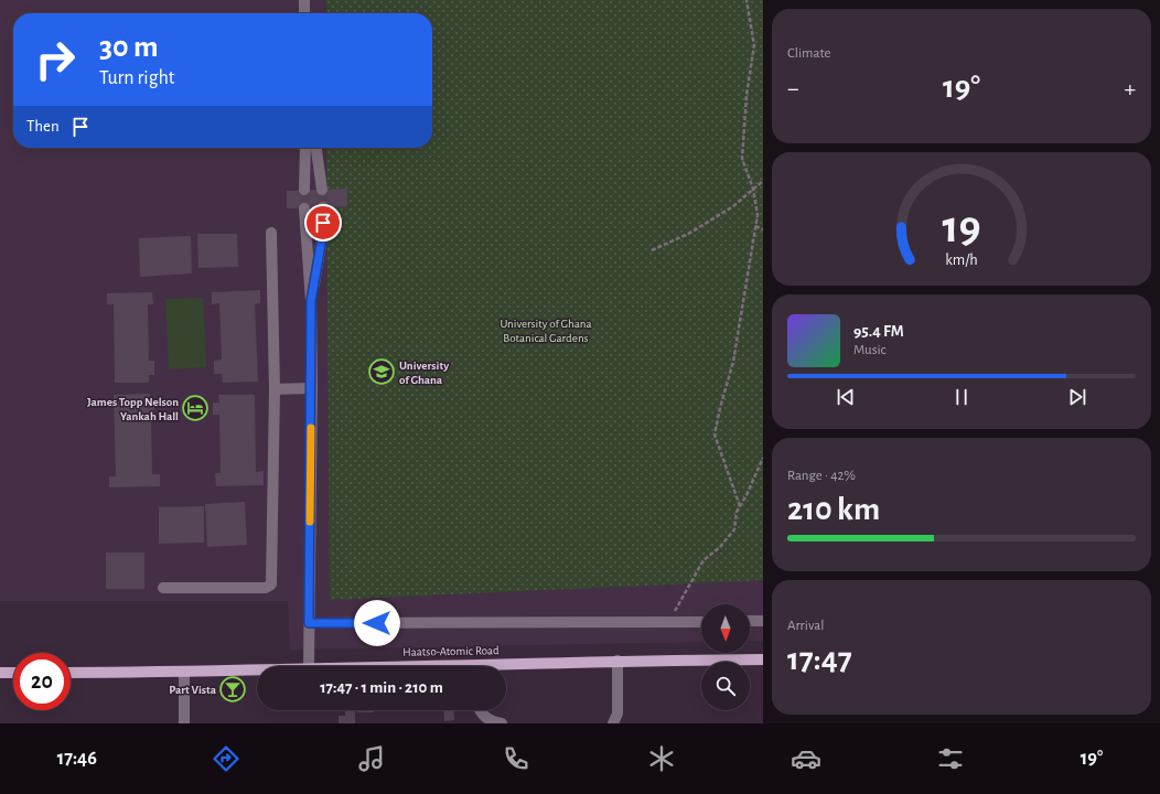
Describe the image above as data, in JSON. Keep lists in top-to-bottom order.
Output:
{
  "streets": {
    "main road": ["Haatso-Atomic Road"]
  },
  "parks": ["University of Ghana Botanical Gardens"],
  "places": {
    "school or university": ["University of Ghana"],
    "hotel": ["James Topp Nelson Yankah Hall"],
    "bar": ["Part Vista"]
  },
  "north": "bottom",
  "page": {
    "tile": [
      "Climate",
      ["Range · 42%", "210 km"],
      ["Arrival", "17:47"]
    ],
    "turn": ["30 m", "Turn right"],
    "heat": ["−", "19°", "+"],
    "then": "Then",
    "song": ["95.4 FM", "Music"],
    "limit": "20",
    "trip": "17:47 · 1 min · 210 m",
    "tabs": ["17:46", "19°"],
    "gauge": ["19", "km/h"]
  }
}
